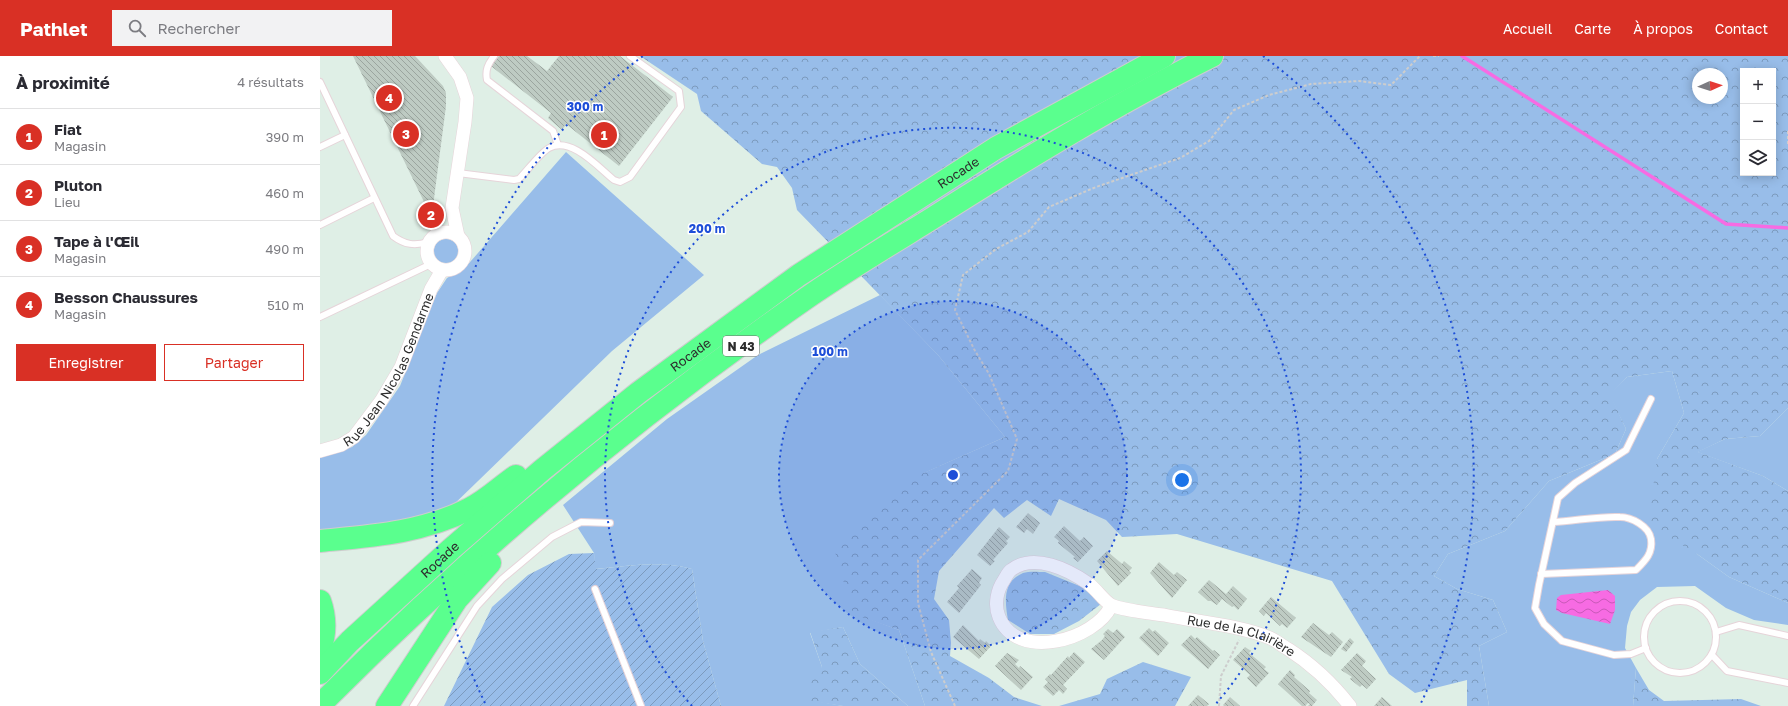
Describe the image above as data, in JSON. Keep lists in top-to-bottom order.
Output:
{
  "streets": {
    "highway": ["Rocade", "N 43"],
    "street": ["Rue Jean Nicolas Gendarme", "Rue de la Clairière"]
  },
  "north": "right",
  "page": {
    "header": "Pathlet",
    "search": "Rechercher",
    "nav": [
      "Accueil",
      "Carte",
      "À propos",
      "Contact"
    ],
    "heading": ["À proximité", "4 résultats"],
    "map_buttons": ["+", "−"],
    "pins": [
      "4",
      "3",
      "1",
      "2"
    ],
    "list": [
      {
        "mark": "1",
        "name": "Fiat",
        "note": "Magasin",
        "value": "390 m"
      },
      {
        "mark": "2",
        "name": "Pluton",
        "note": "Lieu",
        "value": "460 m"
      },
      {
        "mark": "3",
        "name": "Tape à l'Œil",
        "note": "Magasin",
        "value": "490 m"
      },
      {
        "mark": "4",
        "name": "Besson Chaussures",
        "note": "Magasin",
        "value": "510 m"
      }
    ],
    "buttons": ["Enregistrer", "Partager"]
  },
  "rings": ["300 m", "200 m", "100 m"]
}
